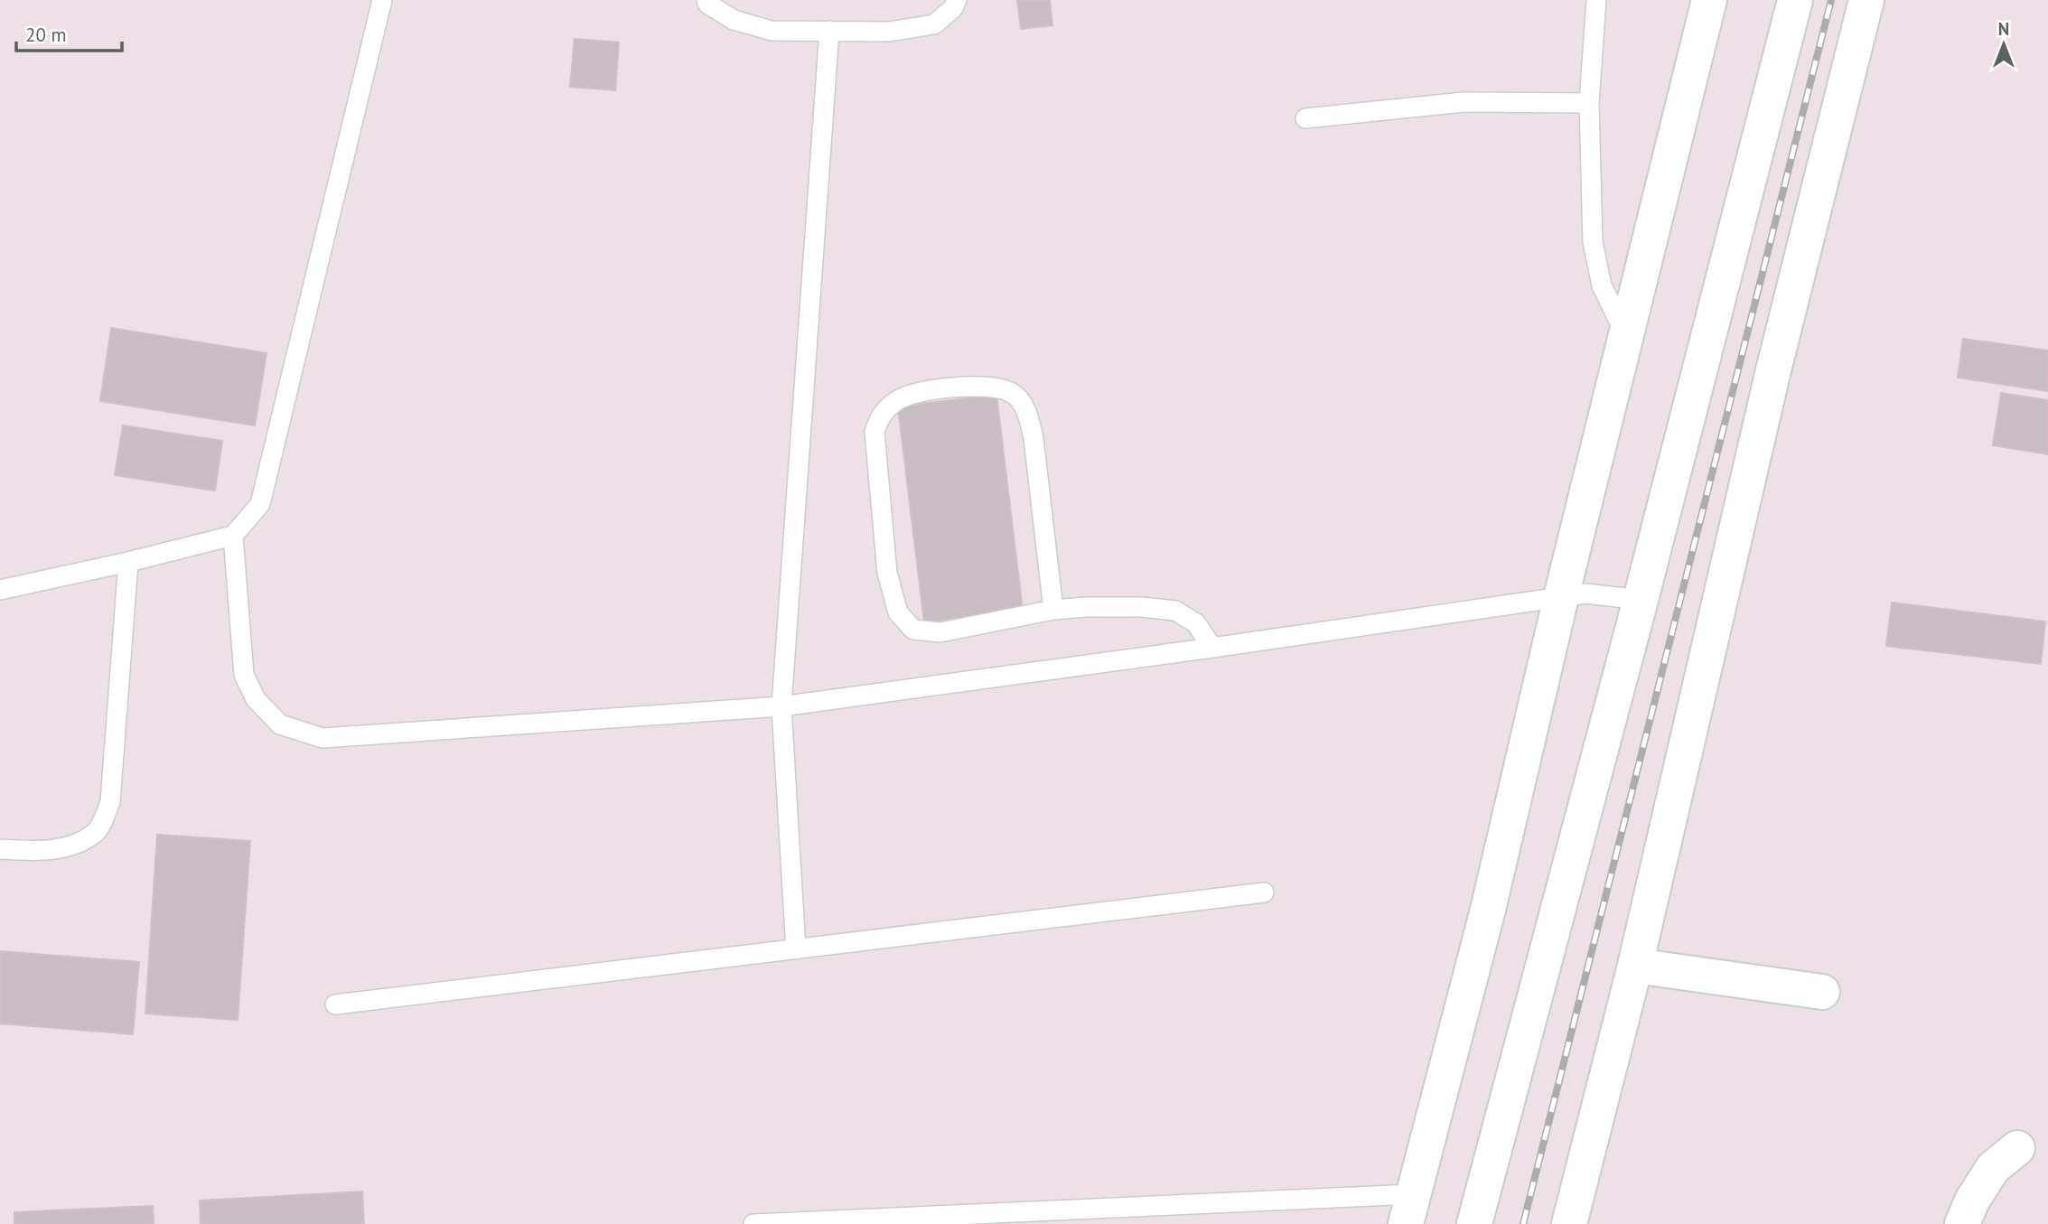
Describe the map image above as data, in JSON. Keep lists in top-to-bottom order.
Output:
{
  "scale_bar": "20 m",
  "north": "top"
}
